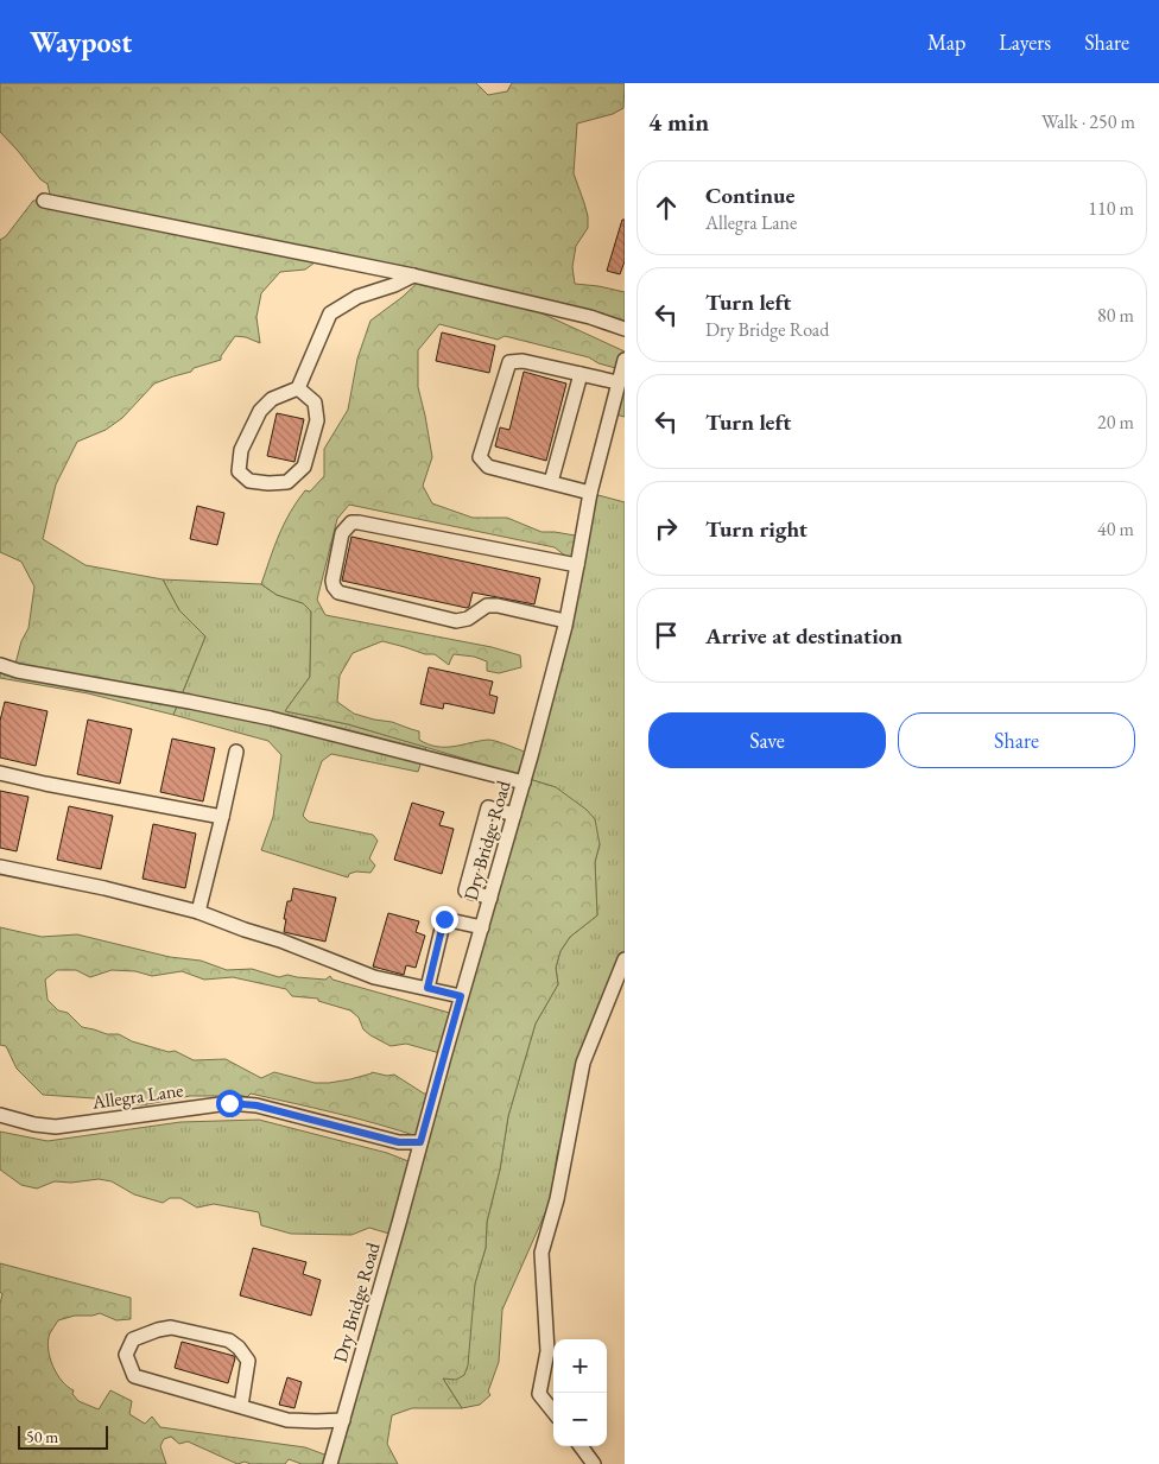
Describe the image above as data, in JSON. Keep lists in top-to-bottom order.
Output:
{
  "streets": {
    "street": ["Dry Bridge Road", "Allegra Lane"]
  },
  "crossings": [
    ["Dry Bridge Road", "Allegra Lane"]
  ],
  "scale_bar": "50 m",
  "page": {
    "header": "Waypost",
    "nav": ["Map", "Layers", "Share"],
    "heading": ["4 min", "Walk · 250 m"],
    "list": [
      ["Continue", "Allegra Lane", "110 m"],
      ["Turn left", "Dry Bridge Road", "80 m"],
      ["Turn left", "20 m"],
      ["Turn right", "40 m"],
      "Arrive at destination"
    ],
    "buttons": ["Save", "Share"],
    "map_buttons": ["+", "−"],
    "scale": "50 m"
  }
}
